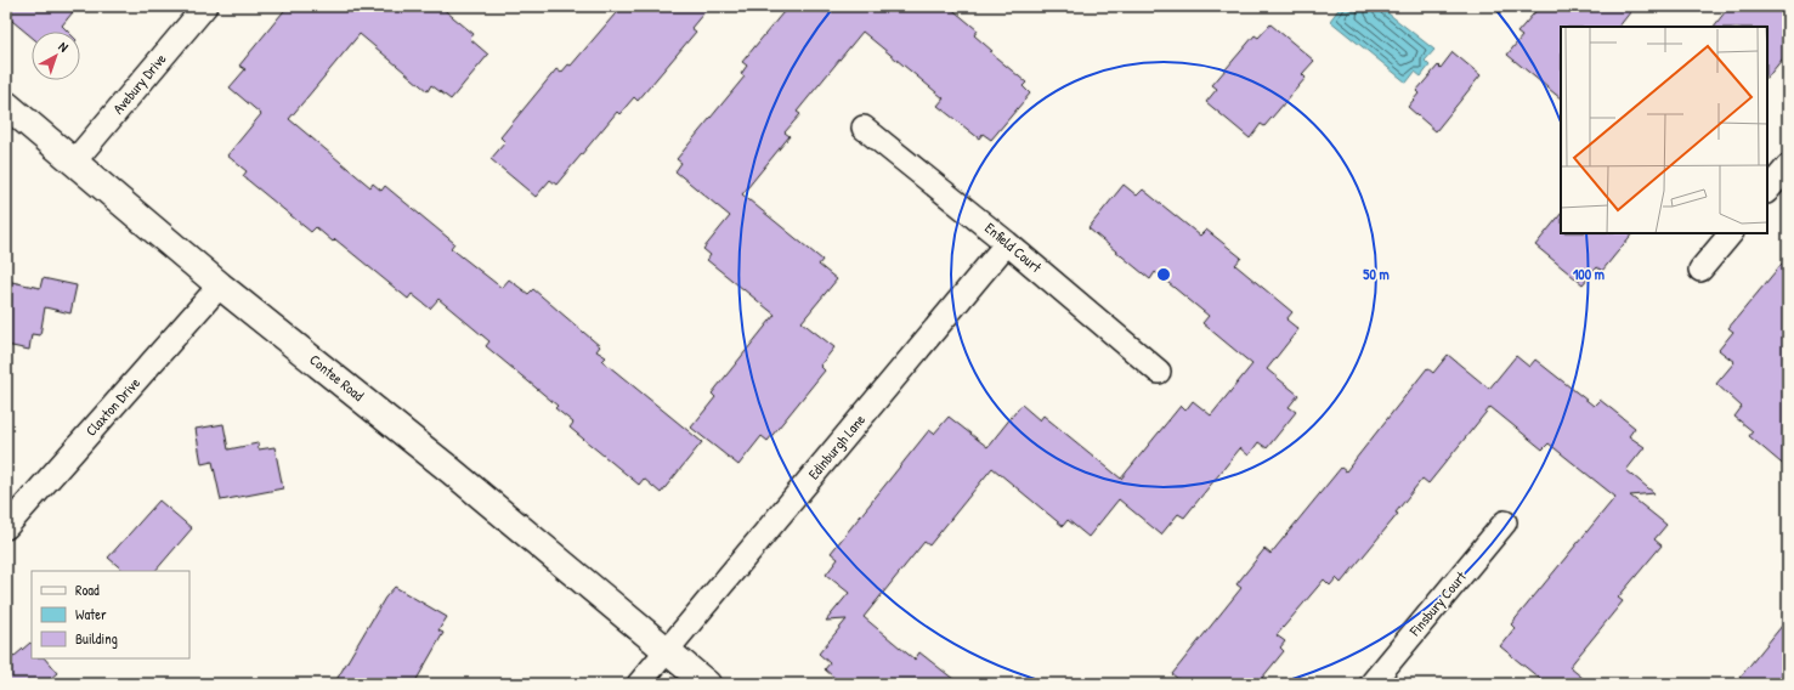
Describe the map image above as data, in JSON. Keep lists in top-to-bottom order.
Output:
{
  "streets": {
    "street": [
      "Avebury Drive",
      "Enfield Court",
      "Contee Road",
      "Claxton Drive",
      "Edinburgh Lane",
      "Finsbury Court"
    ]
  },
  "crossings": [
    ["Avebury Drive", "Contee Road"],
    ["Enfield Court", "Edinburgh Lane"],
    ["Contee Road", "Claxton Drive"],
    ["Contee Road", "Edinburgh Lane"]
  ],
  "legend": ["Road", "Water", "Building"],
  "north": "top right",
  "rings": ["50 m", "100 m"]
}
